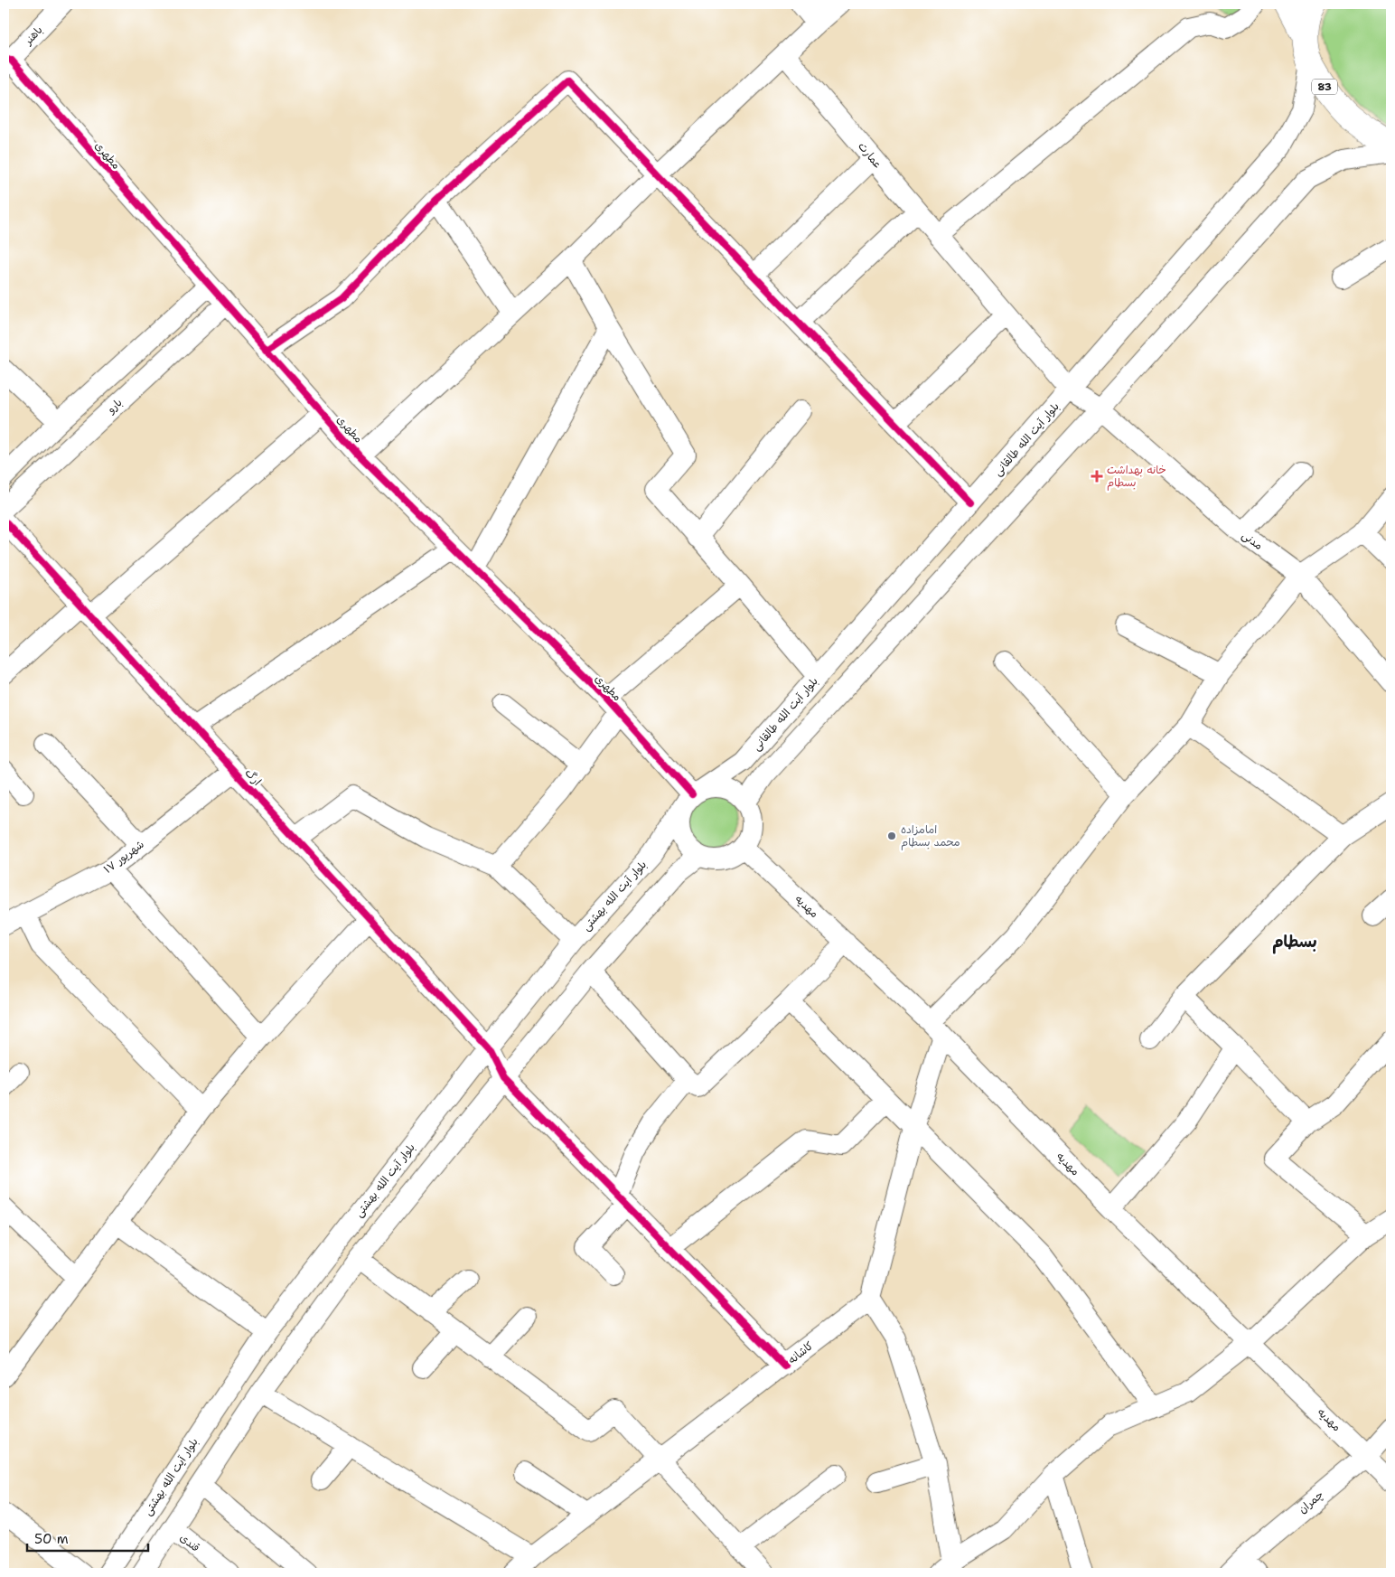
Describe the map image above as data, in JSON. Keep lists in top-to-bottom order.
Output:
{
  "streets": {
    "highway": ["83"],
    "street": [
      "باهنر",
      "مطهری",
      "عمارت",
      "بارو",
      "بلوار آیت الله طالقانی",
      "مدنی",
      "ارگ",
      "۱۷ شهریور",
      "بلوار آیت الله بهشتی",
      "مهدیه",
      "کاشانه",
      "چمران",
      "قندی"
    ]
  },
  "crossings": [
    ["باهنر", "مطهری"],
    ["83", "بلوار آیت الله طالقانی"],
    ["مطهری", "بارو"],
    ["مطهری", "بلوار آیت الله طالقانی"],
    ["مطهری", "بلوار آیت الله بهشتی"],
    ["مطهری", "مهدیه"],
    ["عمارت", "بلوار آیت الله طالقانی"],
    ["عمارت", "مدنی"],
    ["بلوار آیت الله طالقانی", "مدنی"],
    ["بلوار آیت الله طالقانی", "بلوار آیت الله بهشتی"],
    ["بلوار آیت الله طالقانی", "مهدیه"],
    ["ارگ", "۱۷ شهریور"],
    ["ارگ", "بلوار آیت الله بهشتی"],
    ["ارگ", "کاشانه"],
    ["بلوار آیت الله بهشتی", "مهدیه"],
    ["مهدیه", "چمران"]
  ],
  "districts": ["بسطام"],
  "places": {
    "health": ["خانه بهداشت بسطام"],
    "other": ["امامزاده محمد بسطام"]
  },
  "scale_bar": "50 m"
}
